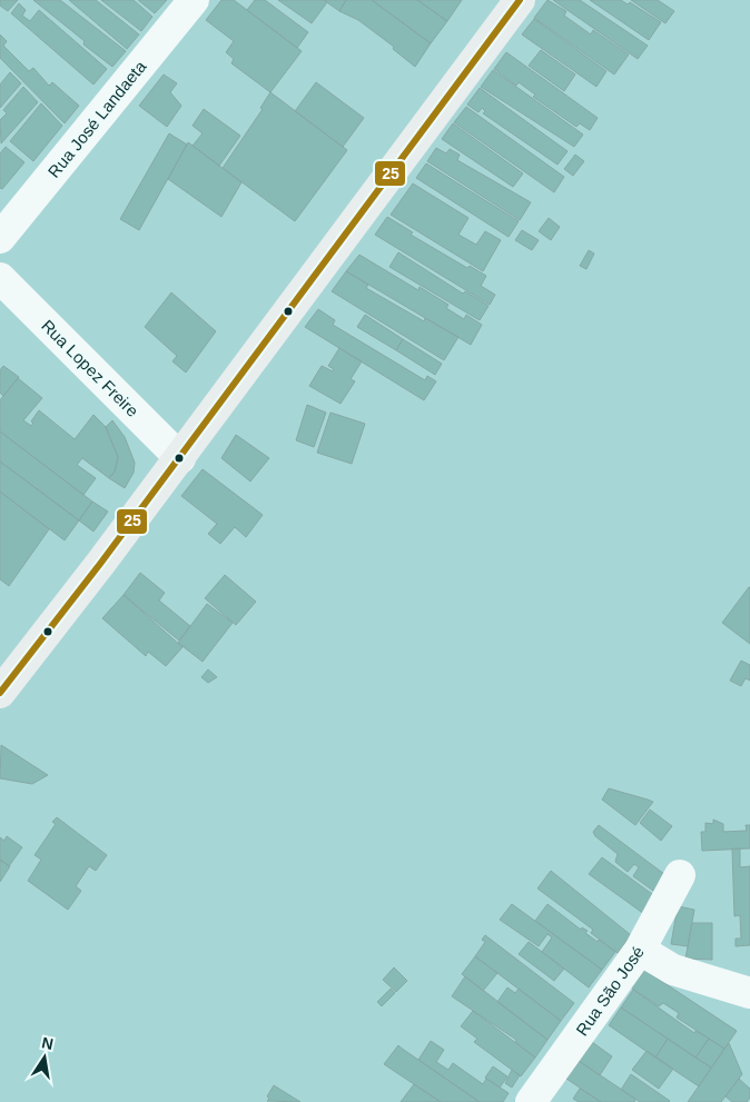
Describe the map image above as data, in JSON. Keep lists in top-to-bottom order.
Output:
{
  "streets": {
    "street": ["Rua José Landaeta", "Rua Lopez Freire", "Rua São José"]
  },
  "lines": ["transit line 25"],
  "north": "top"
}
